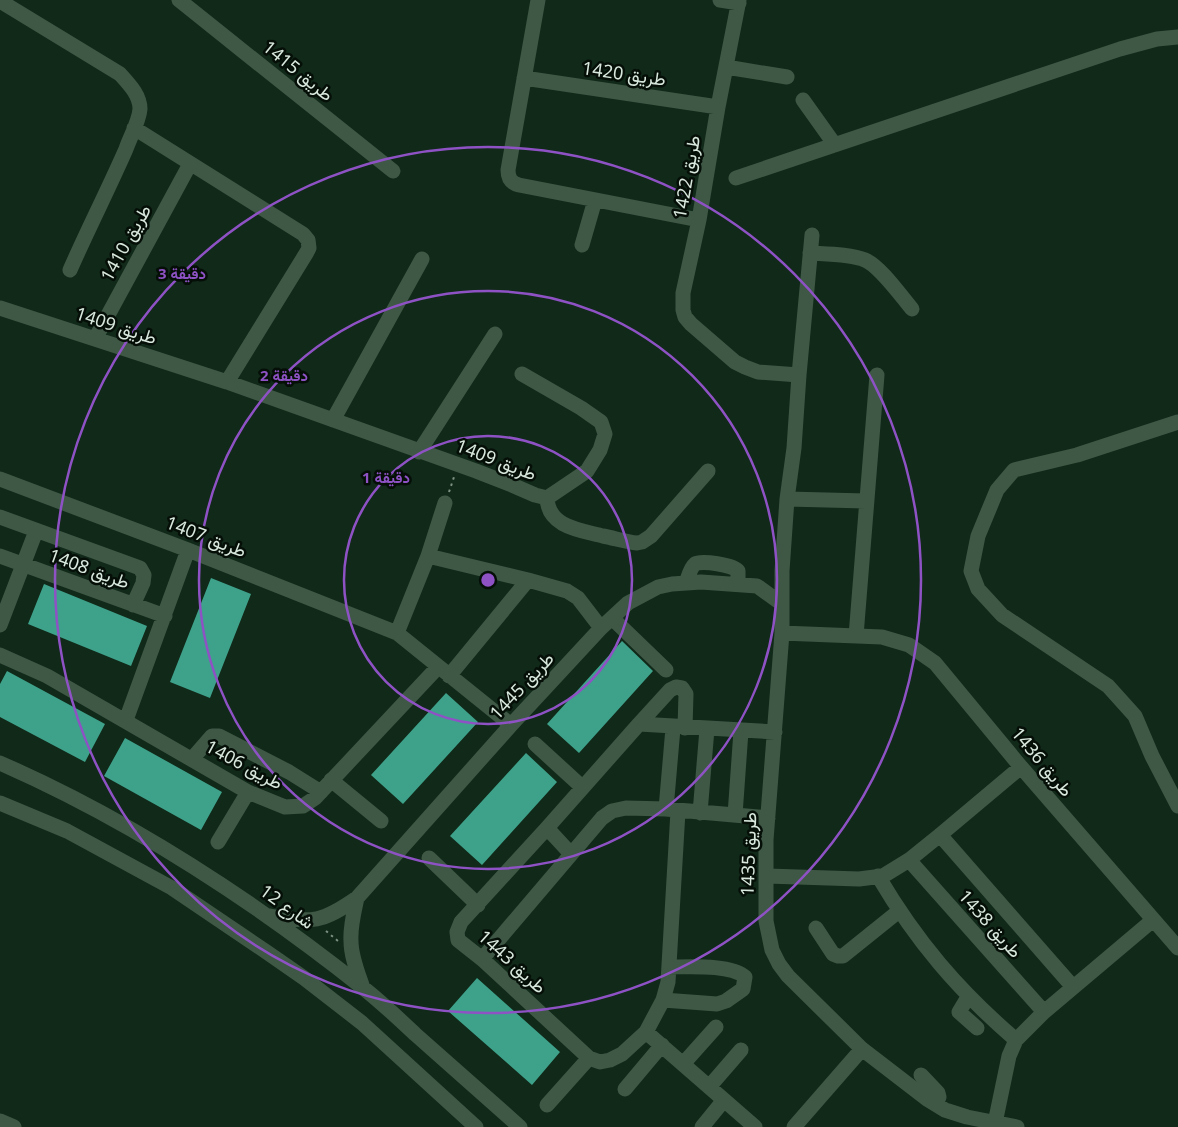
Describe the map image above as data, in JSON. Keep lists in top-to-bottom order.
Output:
{
  "streets": {
    "street": [
      "طريق 1415",
      "طريق 1420",
      "طريق 1422",
      "طريق 1410",
      "طريق 1409",
      "طريق 1407",
      "طريق 1408",
      "طريق 1445",
      "طريق 1436",
      "طريق 1406",
      "طريق 1435",
      "شارع 12",
      "طريق 1438",
      "طريق 1443"
    ]
  },
  "crossings": [
    ["طريق 1420", "طريق 1422"],
    ["طريق 1422", "طريق 1435"],
    ["طريق 1410", "طريق 1409"],
    ["طريق 1407", "طريق 1445"],
    ["طريق 1407", "طريق 1406"],
    ["طريق 1445", "طريق 1435"],
    ["طريق 1445", "شارع 12"],
    ["طريق 1436", "طريق 1435"]
  ],
  "rings": ["3 دقيقة", "2 دقيقة", "1 دقيقة"]
}
